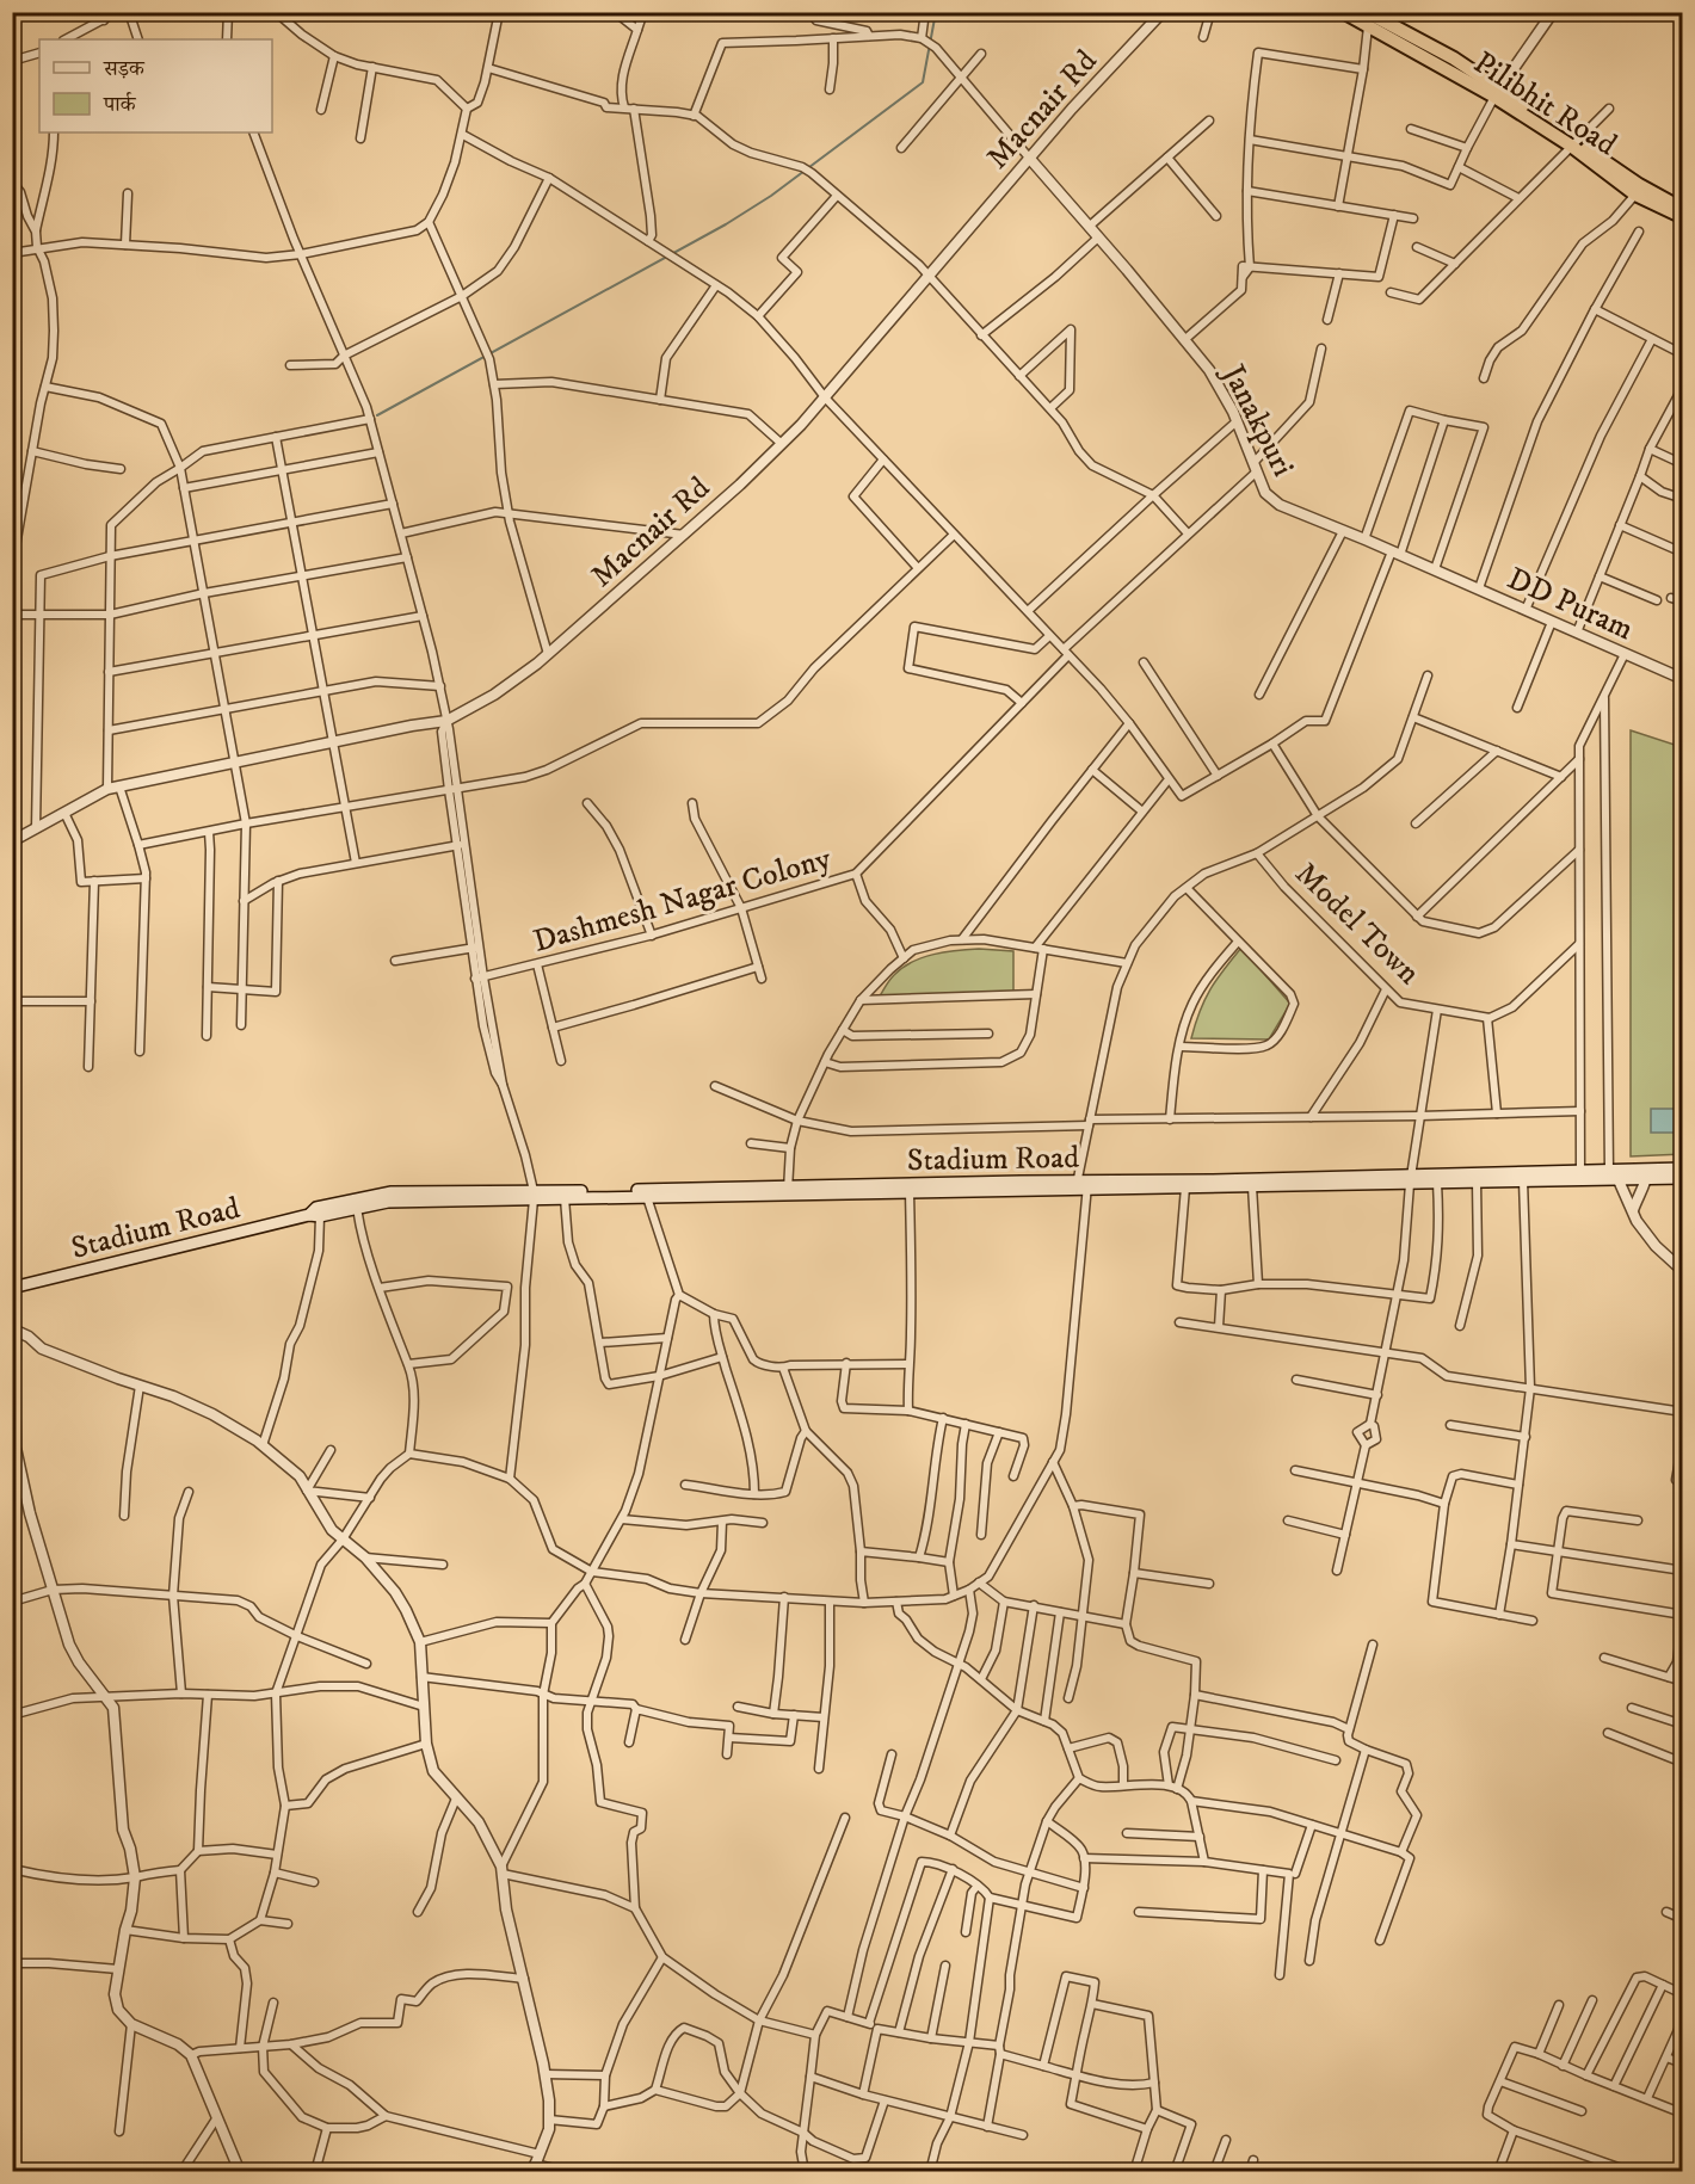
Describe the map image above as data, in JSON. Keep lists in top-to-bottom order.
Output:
{
  "streets": {
    "highway": ["Pilibhit Road"],
    "main road": ["Stadium Road"],
    "street": [
      "Macnair Rd",
      "Janakpuri",
      "DD Puram",
      "Dashmesh Nagar Colony",
      "Model Town"
    ]
  },
  "crossings": [
    ["Macnair Rd", "Janakpuri"],
    ["Janakpuri", "DD Puram"],
    ["Janakpuri", "Dashmesh Nagar Colony"],
    ["Model Town", "Stadium Road"]
  ],
  "legend": ["सड़क", "पार्क"]
}
